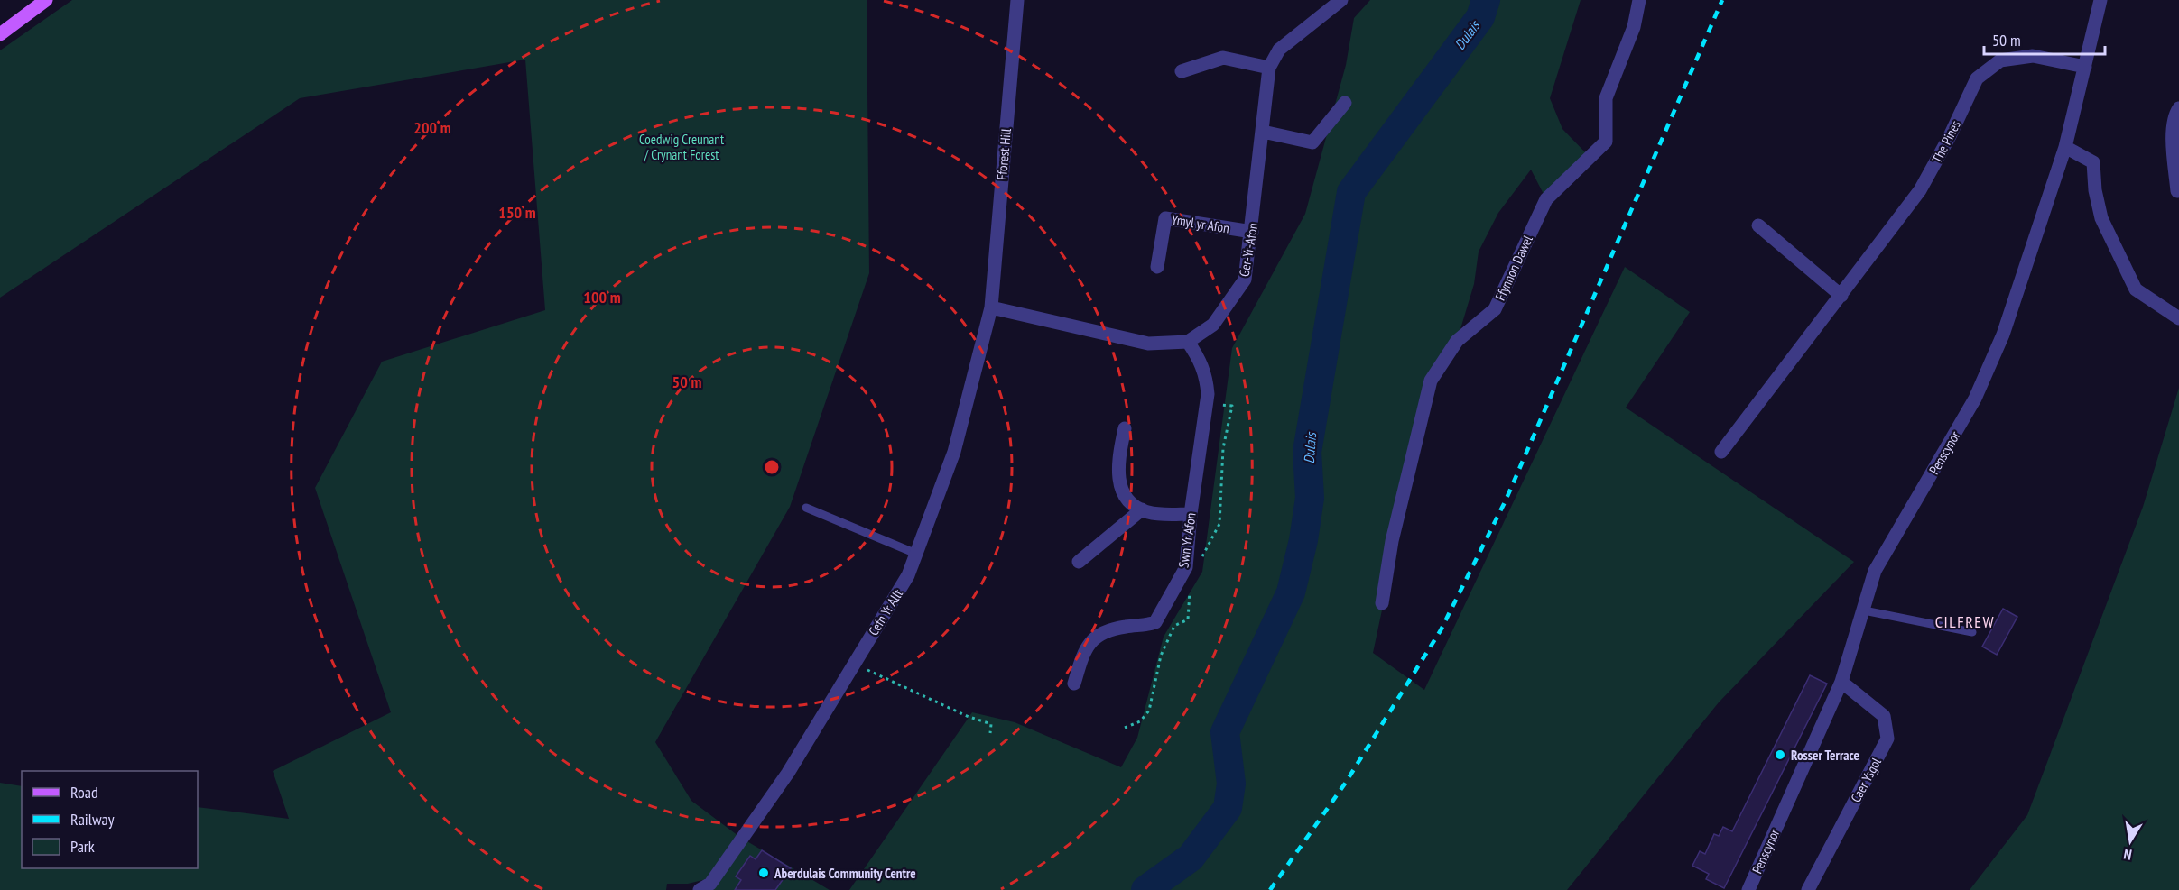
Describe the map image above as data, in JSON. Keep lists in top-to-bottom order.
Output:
{
  "streets": {
    "street": [
      "The Pines",
      "Fforest Hill",
      "Ymyl yr Afon",
      "Ger-Yr-Afon",
      "Ffynnon Dawel",
      "Penscynor",
      "Swn Yr Afon",
      "Cefn Yr Allt",
      "Caer Ysgol"
    ]
  },
  "crossings": [
    ["The Pines", "Penscynor"],
    ["Fforest Hill", "Ger-Yr-Afon"],
    ["Fforest Hill", "Cefn Yr Allt"],
    ["Ymyl yr Afon", "Ger-Yr-Afon"],
    ["Ger-Yr-Afon", "Swn Yr Afon"],
    ["Ger-Yr-Afon", "Cefn Yr Allt"],
    ["Penscynor", "Caer Ysgol"]
  ],
  "districts": ["CILFREW"],
  "water": ["Dulais"],
  "parks": ["Coedwig Creunant / Crynant Forest"],
  "places": ["Rosser Terrace", "Aberdulais Community Centre"],
  "legend": ["Road", "Railway", "Park"],
  "scale_bar": "50 m",
  "north": "bottom",
  "rings": [
    "200 m",
    "150 m",
    "100 m",
    "50 m"
  ]
}
